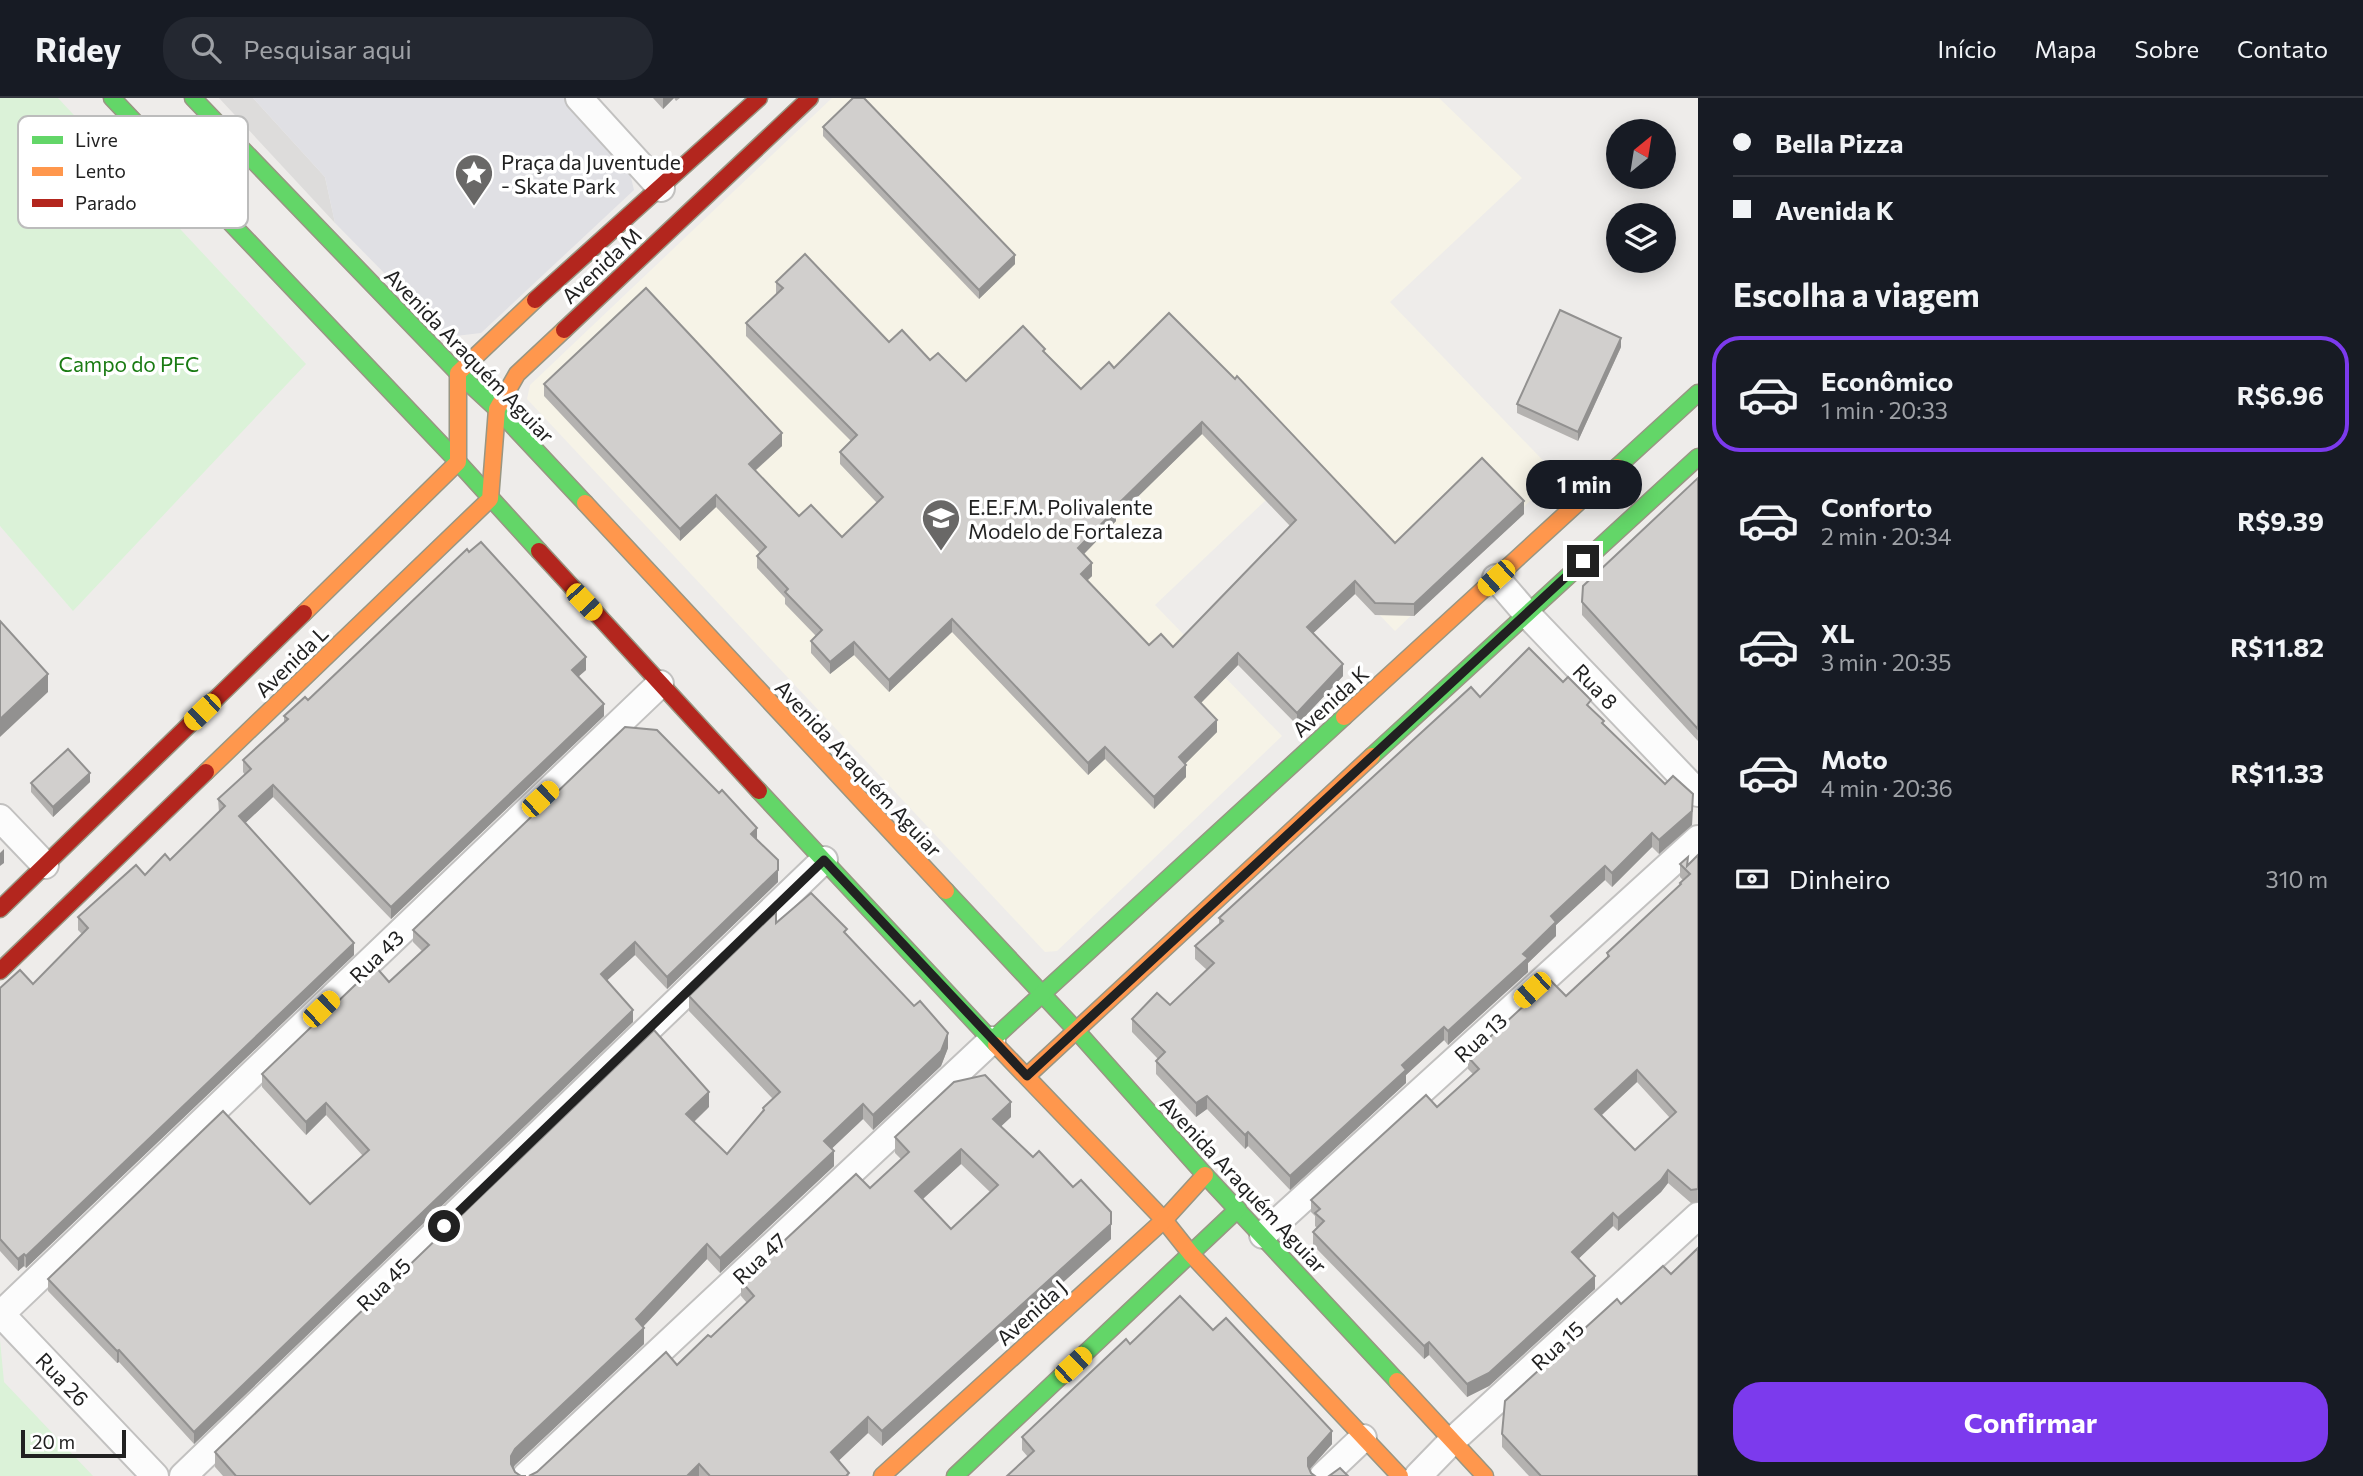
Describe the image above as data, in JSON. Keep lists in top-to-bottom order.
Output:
{
  "streets": {
    "street": [
      "Avenida M",
      "Avenida Araquém Aguiar",
      "Avenida L",
      "Rua 8",
      "Avenida K",
      "Rua 43",
      "Rua 13",
      "Rua 47",
      "Rua 45",
      "Avenida J",
      "Rua 15",
      "Rua 26"
    ]
  },
  "crossings": [
    ["Avenida M", "Avenida Araquém Aguiar"],
    ["Avenida M", "Avenida L"],
    ["Avenida Araquém Aguiar", "Avenida K"],
    ["Avenida Araquém Aguiar", "Rua 13"],
    ["Avenida Araquém Aguiar", "Avenida J"],
    ["Avenida Araquém Aguiar", "Rua 15"],
    ["Rua 8", "Avenida K"],
    ["Avenida K", "Rua 47"],
    ["Rua 43", "Rua 26"]
  ],
  "parks": ["Campo do PFC"],
  "places": {
    "place": ["Praça da Juventude - Skate Park"],
    "school or university": ["E.E.F.M. Polivalente Modelo de Fortaleza"]
  },
  "legend": ["Livre", "Lento", "Parado"],
  "scale_bar": "20 m",
  "north": "top right",
  "page": {
    "header": "Ridey",
    "search": "Pesquisar aqui",
    "nav": [
      "Início",
      "Mapa",
      "Sobre",
      "Contato"
    ],
    "banner": ["Bella Pizza", "Avenida K"],
    "heading": "Escolha a viagem",
    "list": [
      {
        "name": "Econômico",
        "note": "1 min · 20:33",
        "value": "R$6.96"
      },
      {
        "name": "Conforto",
        "note": "2 min · 20:34",
        "value": "R$9.39"
      },
      {
        "name": "XL",
        "note": "3 min · 20:35",
        "value": "R$11.82"
      },
      {
        "name": "Moto",
        "note": "4 min · 20:36",
        "value": "R$11.33"
      }
    ],
    "bubble": "1 min",
    "pay": ["Dinheiro", "310 m"],
    "buttons": "Confirmar",
    "scale": "20 m"
  }
}
